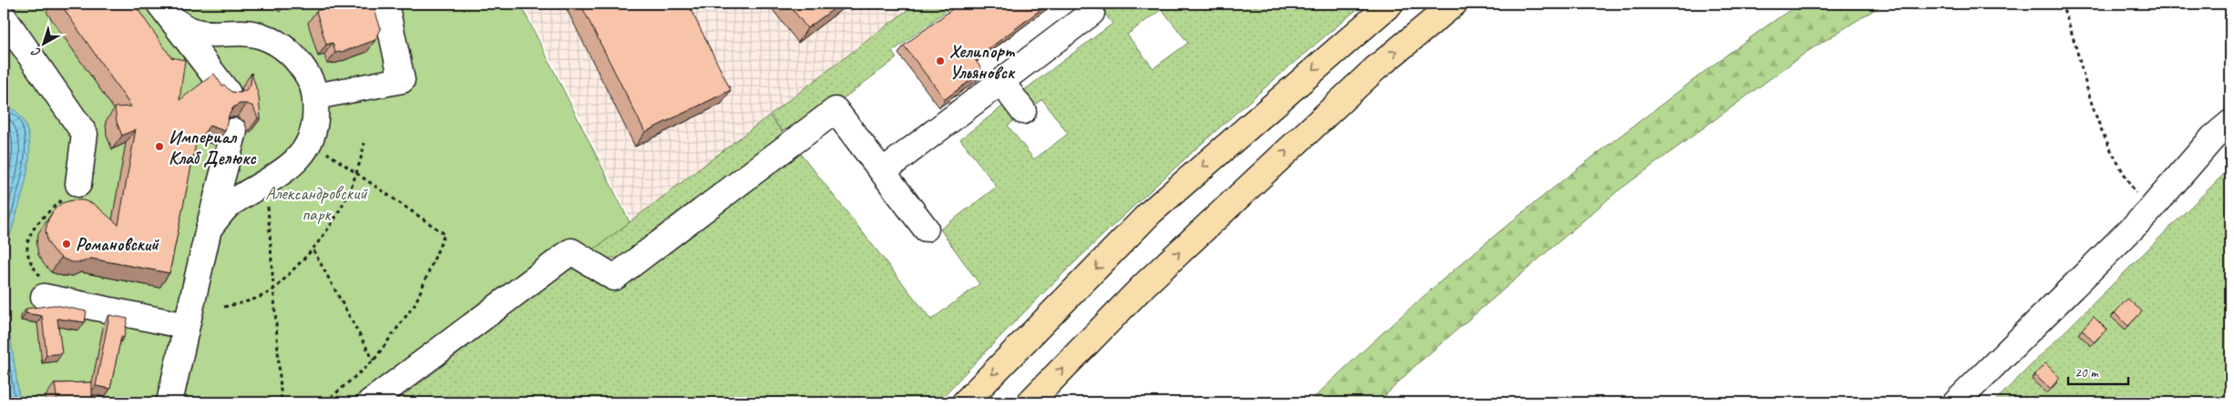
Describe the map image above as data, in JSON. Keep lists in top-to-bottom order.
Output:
{
  "parks": ["Александровский парк"],
  "places": ["Хелипорт Ульяновск", "Империал Клаб Делюкс", "Романовский"],
  "scale_bar": "20 m",
  "north": "bottom left"
}
